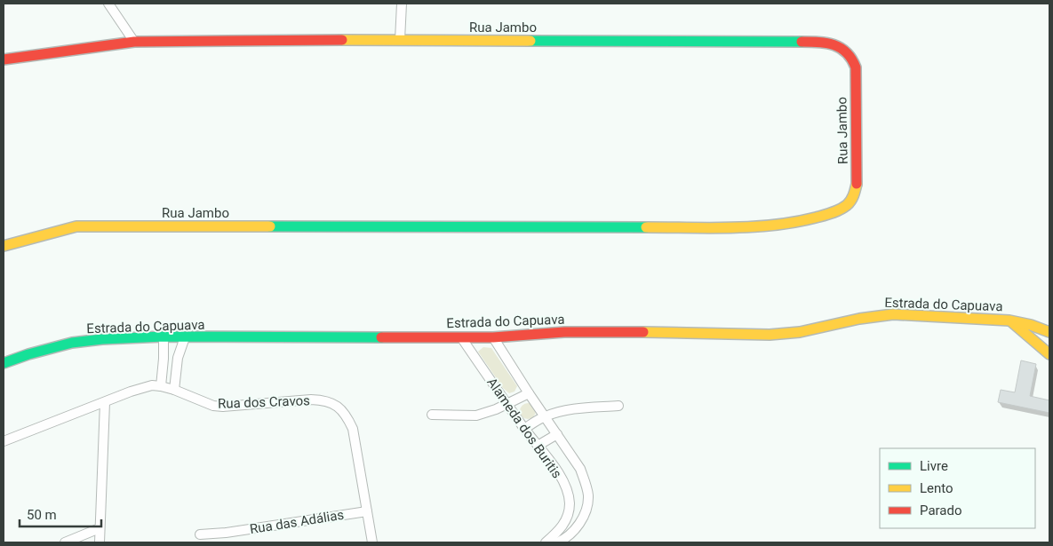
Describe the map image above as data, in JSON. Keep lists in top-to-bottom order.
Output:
{
  "streets": {
    "street": [
      "Rua Jambo",
      "Estrada do Capuava",
      "Rua dos Cravos",
      "Alameda dos Buritis",
      "Rua das Adálias"
    ]
  },
  "crossings": [
    ["Estrada do Capuava", "Alameda dos Buritis"],
    ["Rua dos Cravos", "Rua das Adálias"]
  ],
  "legend": ["Livre", "Lento", "Parado"],
  "scale_bar": "50 m"
}
